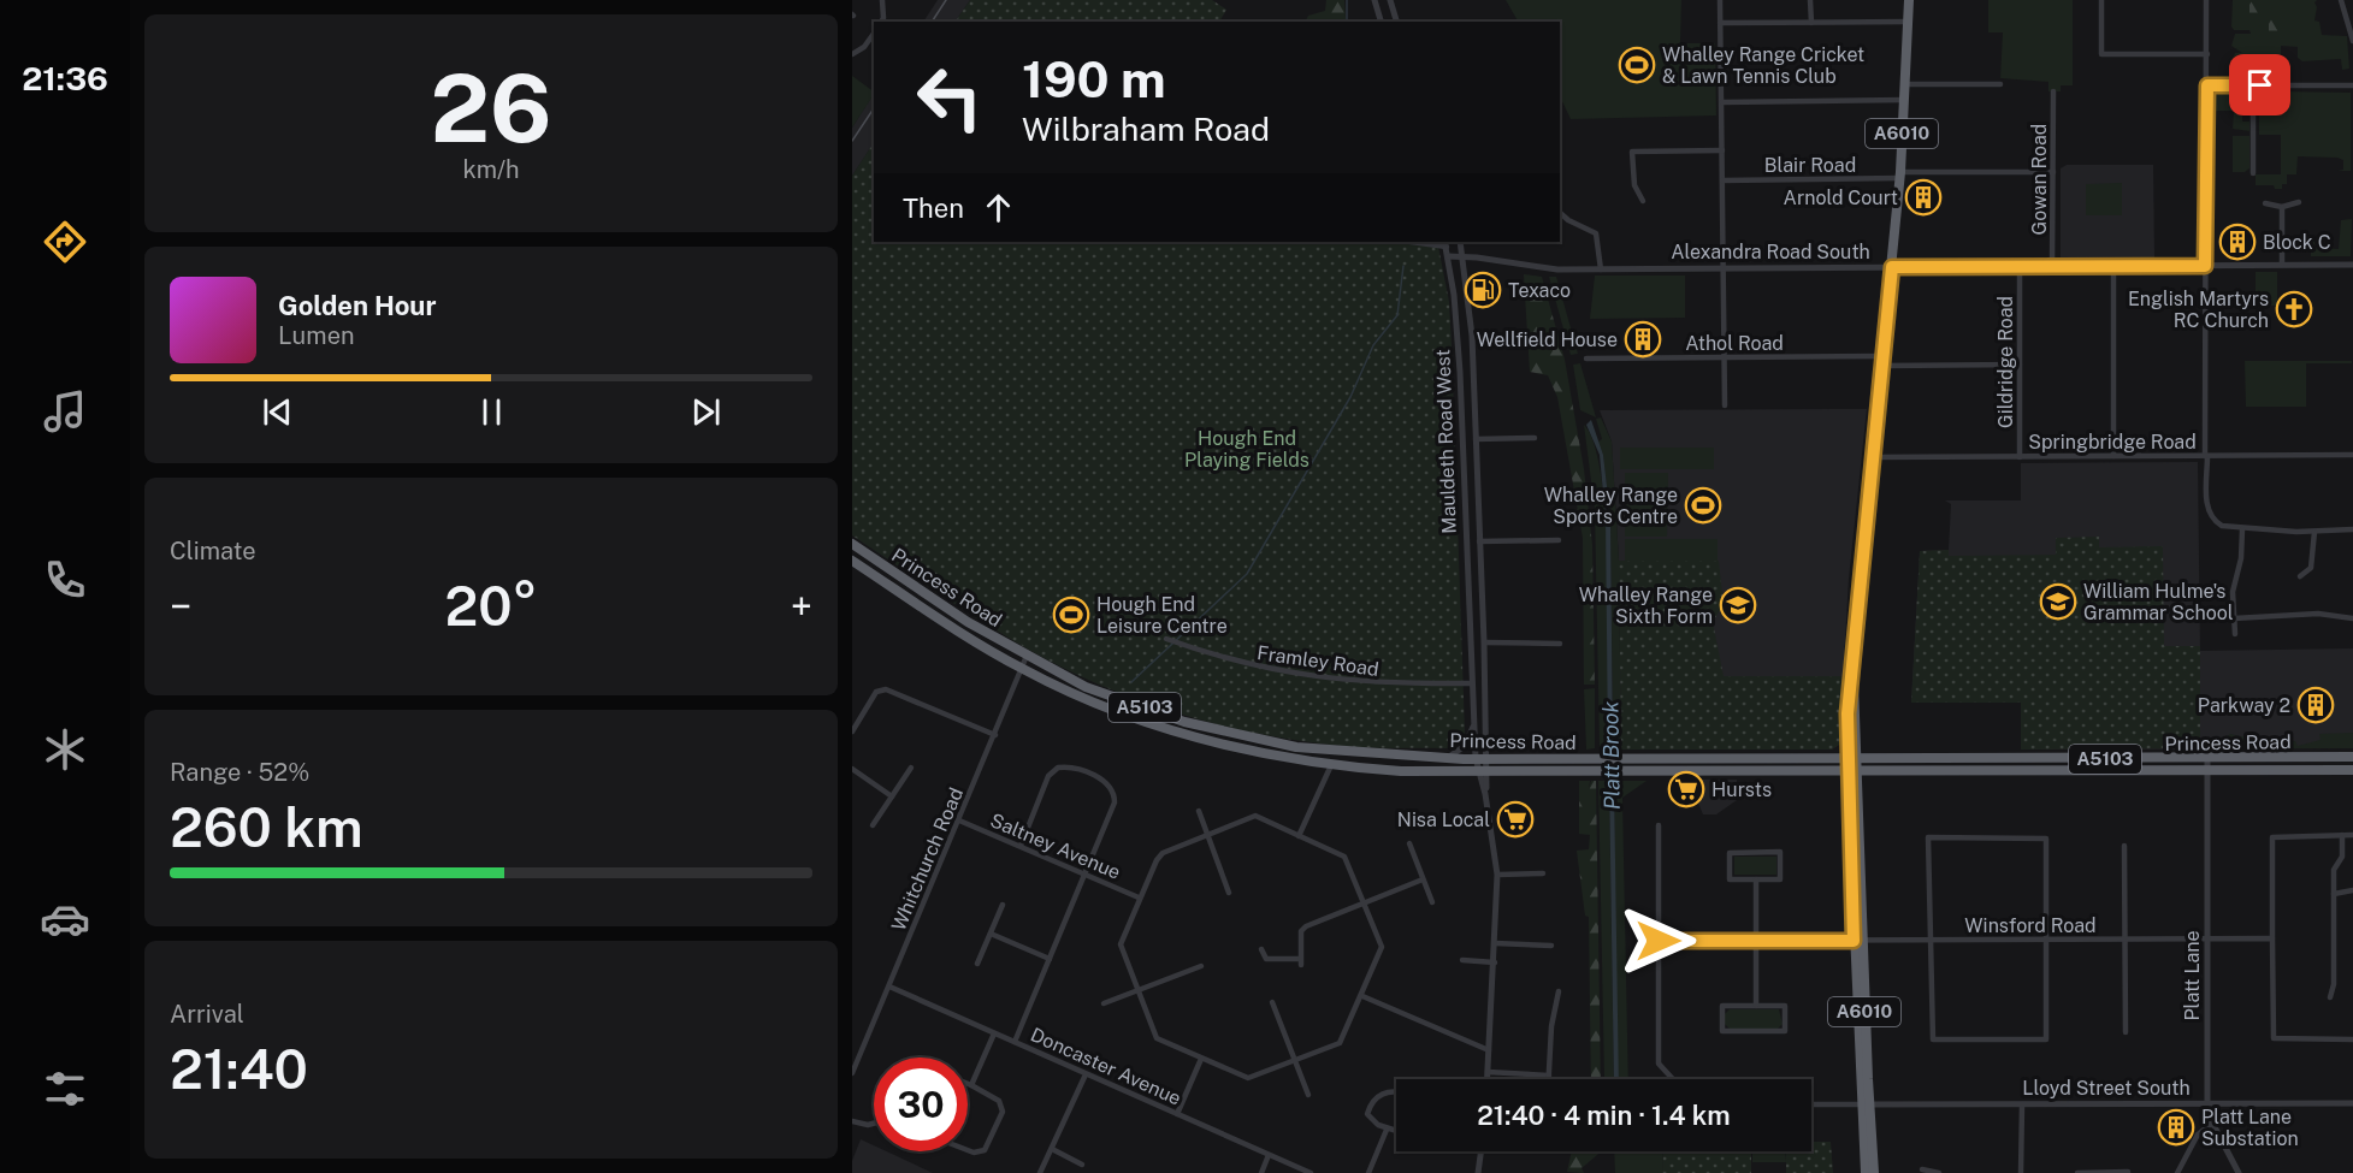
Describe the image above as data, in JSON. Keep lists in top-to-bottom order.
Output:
{
  "streets": {
    "highway": ["A6010", "Princess Road", "A5103"],
    "street": [
      "Blair Road",
      "Gowan Road",
      "Alexandra Road South",
      "Athol Road",
      "Gildridge Road",
      "Mauldeth Road West",
      "Springbridge Road",
      "Framley Road",
      "Saltney Avenue",
      "Whitchurch Road",
      "Winsford Road",
      "Platt Lane",
      "Doncaster Avenue",
      "Lloyd Street South"
    ]
  },
  "crossings": [
    ["A6010", "Blair Road"],
    ["A6010", "Alexandra Road South"],
    ["A6010", "Athol Road"],
    ["A6010", "Springbridge Road"],
    ["A6010", "Princess Road"],
    ["A6010", "Winsford Road"],
    ["A6010", "Lloyd Street South"],
    ["Blair Road", "Gowan Road"],
    ["Gowan Road", "Alexandra Road South"],
    ["Alexandra Road South", "Gildridge Road"],
    ["Alexandra Road South", "Mauldeth Road West"],
    ["Athol Road", "Gildridge Road"],
    ["Gildridge Road", "Springbridge Road"],
    ["Mauldeth Road West", "Princess Road"],
    ["Princess Road", "Whitchurch Road"],
    ["Princess Road", "Platt Lane"],
    ["Saltney Avenue", "Whitchurch Road"],
    ["Whitchurch Road", "Doncaster Avenue"],
    ["Winsford Road", "Platt Lane"],
    ["Platt Lane", "Lloyd Street South"]
  ],
  "water": ["Platt Brook"],
  "parks": ["Hough End Playing Fields"],
  "places": {
    "sports": ["Whalley Range Cricket & Lawn Tennis Club", "Whalley Range Sports Centre", "Hough End Leisure Centre"],
    "building": [
      "Arnold Court",
      "Block C",
      "Wellfield House",
      "Parkway 2",
      "Platt Lane Substation"
    ],
    "fuel station": ["Texaco"],
    "church": ["English Martyrs RC Church"],
    "school or university": ["William Hulme's Grammar School", "Whalley Range Sixth Form"],
    "supermarket": ["Hursts", "Nisa Local"]
  },
  "page": {
    "tabs": "21:36",
    "tile": [
      ["26", "km/h"],
      "Climate",
      ["Range · 52%", "260 km"],
      ["Arrival", "21:40"]
    ],
    "turn": ["190 m", "Wilbraham Road"],
    "then": "Then",
    "song": ["Golden Hour", "Lumen"],
    "heat": ["−", "20°", "+"],
    "limit": "30",
    "trip": "21:40 · 4 min · 1.4 km"
  }
}
